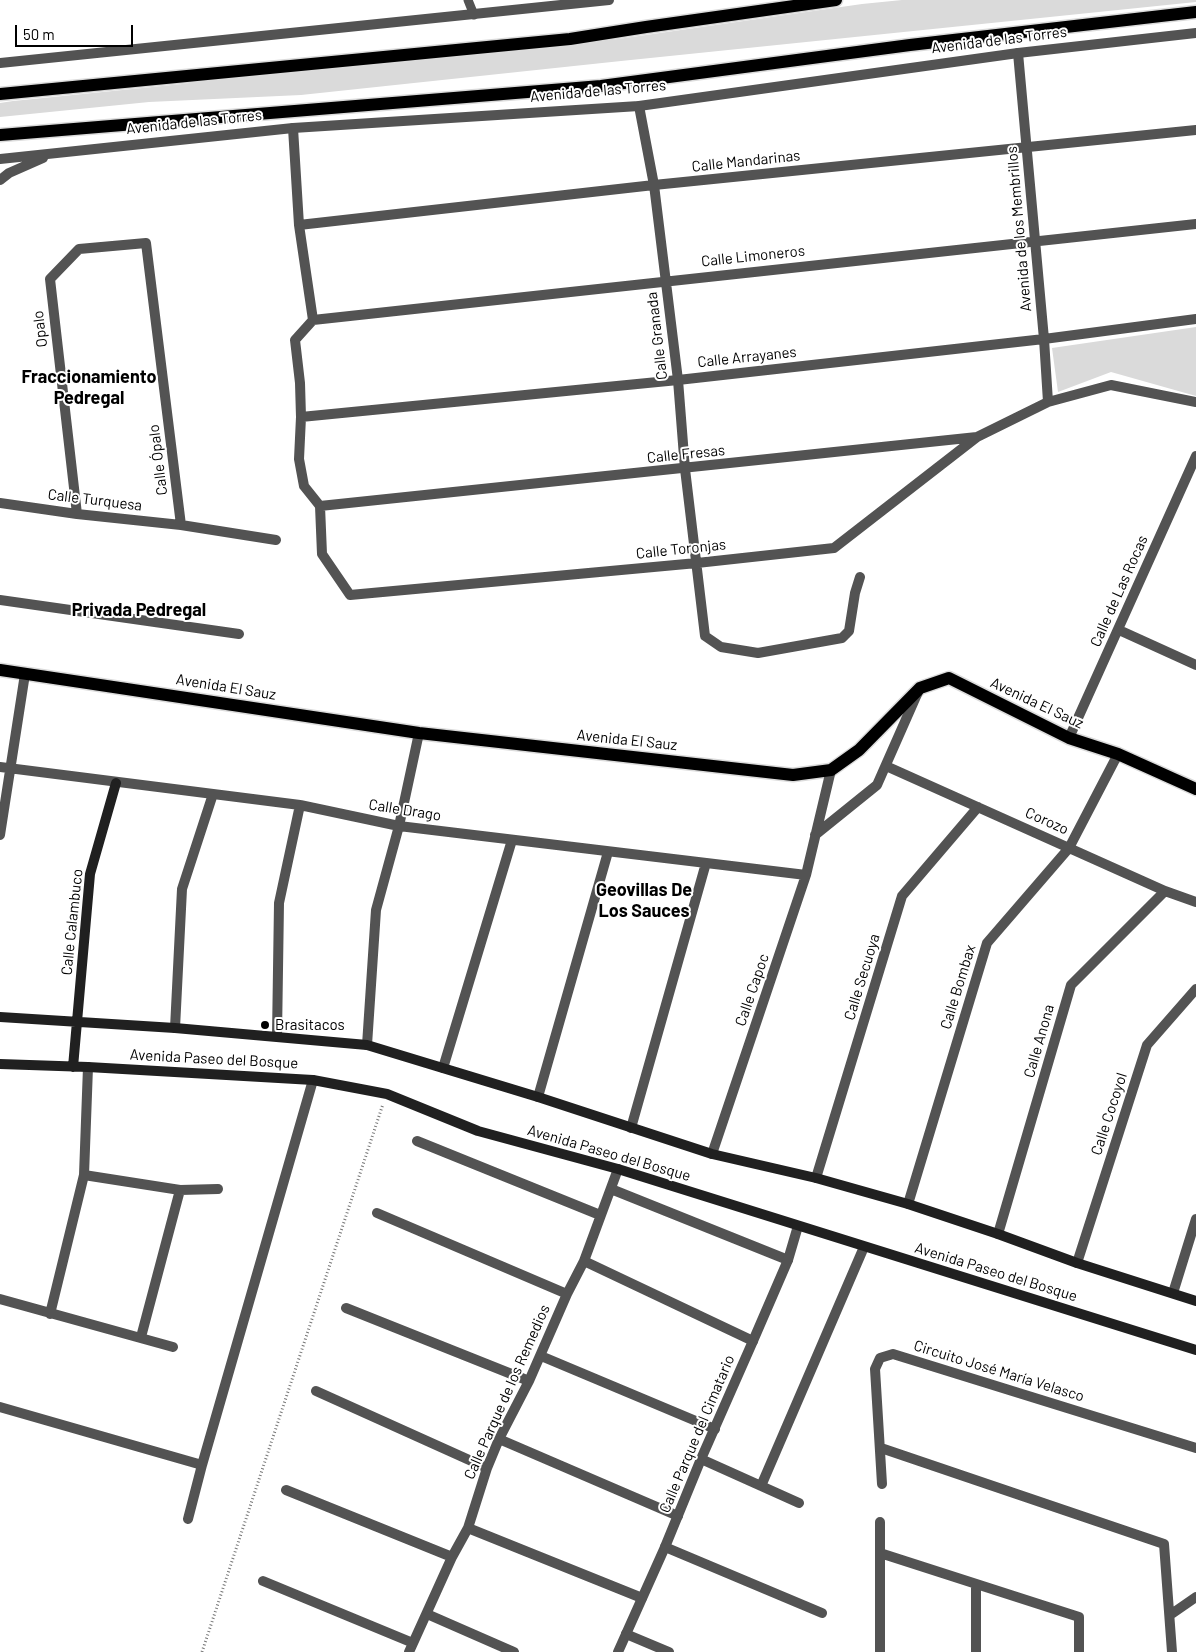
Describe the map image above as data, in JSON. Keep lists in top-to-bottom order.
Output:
{
  "streets": {
    "main road": [
      "Avenida de las Torres",
      "Avenida El Sauz",
      "Calle Calambuco",
      "Avenida Paseo del Bosque"
    ],
    "street": [
      "Calle Mandarinas",
      "Avenida de los Membrillos",
      "Calle Limoneros",
      "Opalo",
      "Calle Granada",
      "Calle Arrayanes",
      "Calle Fresas",
      "Calle Ópalo",
      "Calle Turquesa",
      "Calle Toronjas",
      "Calle de Las Rocas",
      "Calle Drago",
      "Corozo",
      "Calle Secuoya",
      "Calle Bombax",
      "Calle Capoc",
      "Calle Anona",
      "Calle Cocoyol",
      "Circuito José María Velasco",
      "Calle Parque de los Remedios",
      "Calle Parque del Cimatario"
    ]
  },
  "crossings": [
    ["Avenida de las Torres", "Avenida de los Membrillos"],
    ["Avenida de las Torres", "Calle Granada"],
    ["Calle Mandarinas", "Avenida de los Membrillos"],
    ["Calle Mandarinas", "Calle Granada"],
    ["Avenida de los Membrillos", "Calle Limoneros"],
    ["Avenida de los Membrillos", "Calle Arrayanes"],
    ["Avenida de los Membrillos", "Calle Fresas"],
    ["Calle Limoneros", "Calle Granada"],
    ["Opalo", "Calle Ópalo"],
    ["Opalo", "Calle Turquesa"],
    ["Calle Granada", "Calle Arrayanes"],
    ["Calle Granada", "Calle Fresas"],
    ["Calle Granada", "Calle Toronjas"],
    ["Calle Fresas", "Calle Toronjas"],
    ["Calle Ópalo", "Calle Turquesa"],
    ["Calle de Las Rocas", "Avenida El Sauz"],
    ["Avenida El Sauz", "Calle Bombax"],
    ["Avenida El Sauz", "Calle Capoc"],
    ["Calle Drago", "Calle Calambuco"],
    ["Calle Drago", "Calle Capoc"],
    ["Corozo", "Calle Secuoya"],
    ["Corozo", "Calle Bombax"],
    ["Corozo", "Calle Anona"],
    ["Calle Calambuco", "Avenida Paseo del Bosque"],
    ["Calle Secuoya", "Avenida Paseo del Bosque"],
    ["Calle Bombax", "Avenida Paseo del Bosque"],
    ["Calle Capoc", "Avenida Paseo del Bosque"],
    ["Calle Anona", "Avenida Paseo del Bosque"],
    ["Avenida Paseo del Bosque", "Calle Cocoyol"],
    ["Avenida Paseo del Bosque", "Calle Parque de los Remedios"],
    ["Avenida Paseo del Bosque", "Calle Parque del Cimatario"]
  ],
  "districts": ["Fraccionamiento Pedregal", "Privada Pedregal", "Geovillas De Los Sauces"],
  "places": ["Brasitacos"],
  "scale_bar": "50 m"
}
